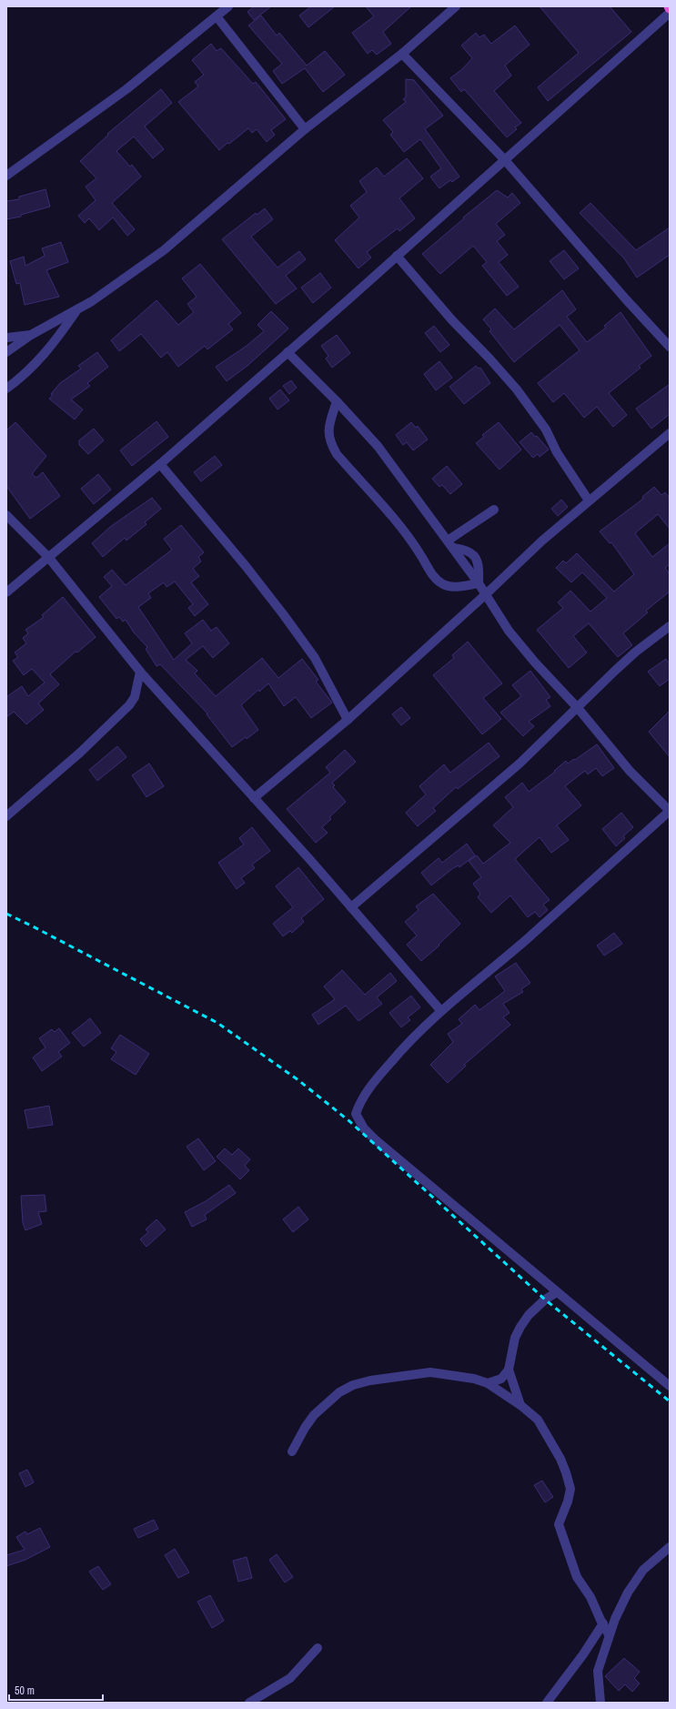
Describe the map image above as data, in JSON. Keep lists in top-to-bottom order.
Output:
{
  "scale_bar": "50 m"
}
